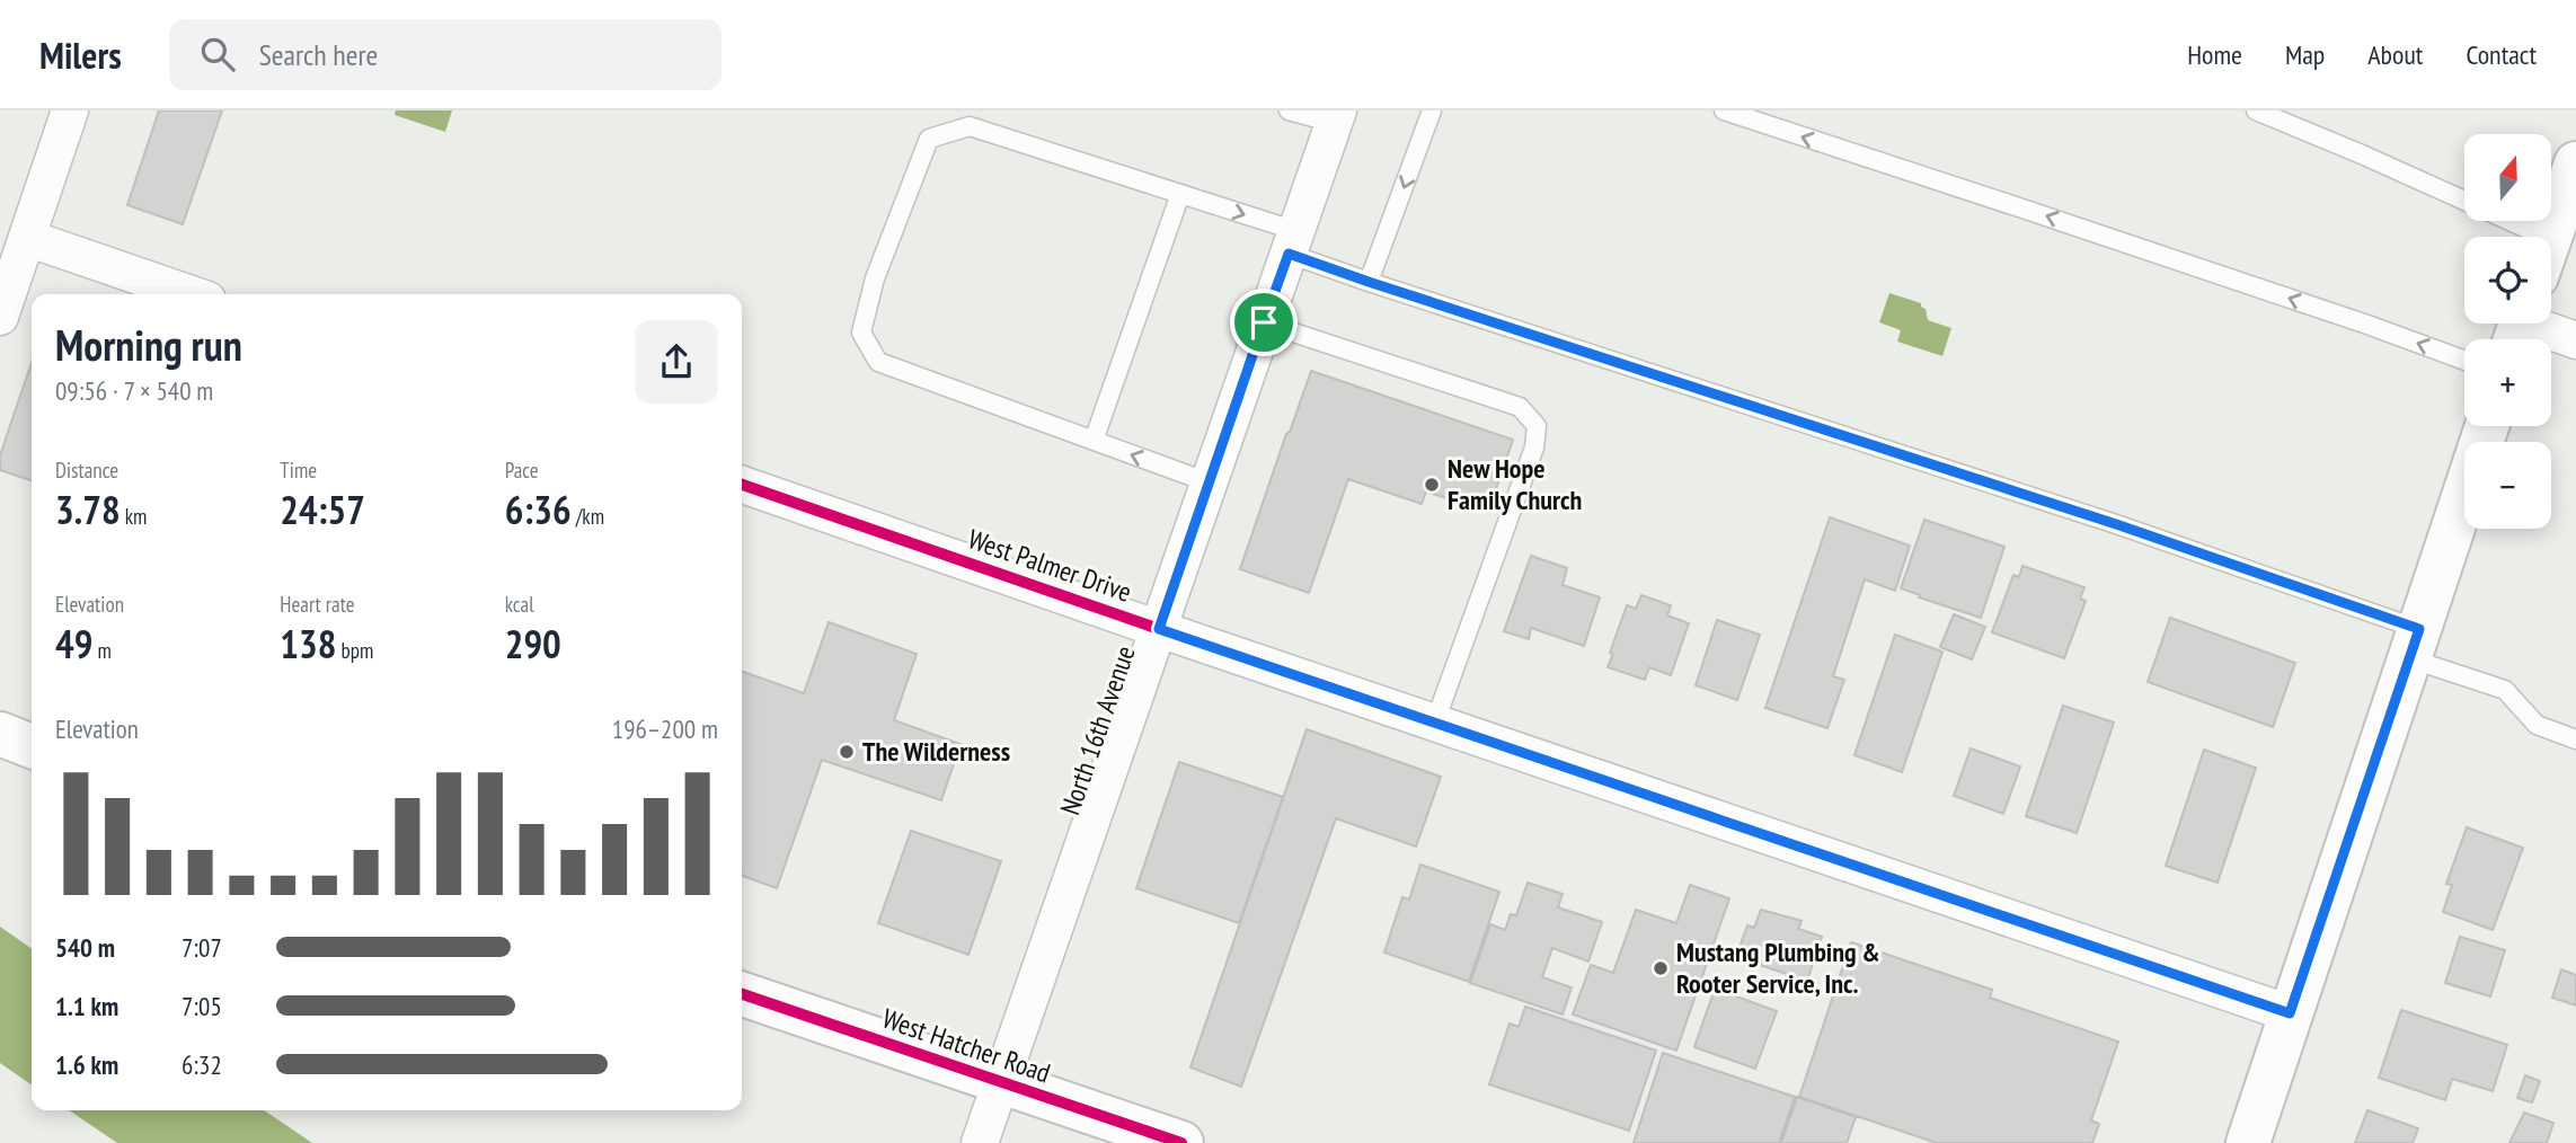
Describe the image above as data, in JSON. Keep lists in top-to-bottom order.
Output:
{
  "streets": {
    "street": ["West Palmer Drive", "North 16th Avenue", "West Hatcher Road"]
  },
  "crossings": [
    ["West Palmer Drive", "North 16th Avenue"],
    ["North 16th Avenue", "West Hatcher Road"]
  ],
  "places": ["New Hope Family Church", "The Wilderness", "Mustang Plumbing & Rooter Service, Inc."],
  "north": "top",
  "page": {
    "header": "Milers",
    "search": "Search here",
    "nav": [
      "Home",
      "Map",
      "About",
      "Contact"
    ],
    "map_buttons": ["+", "−"],
    "heading": ["Morning run", "09:56 · 7 × 540 m"],
    "stats": [
      ["Distance", "3.78 km"],
      ["Time", "24:57"],
      ["Pace", "6:36 /km"],
      ["Elevation", "49 m"],
      ["Heart rate", "138 bpm"],
      ["kcal", "290"]
    ],
    "chart": ["Elevation", "196–200 m"],
    "list": [
      {
        "name": "540 m",
        "note": "7:07"
      },
      {
        "name": "1.1 km",
        "note": "7:05"
      },
      {
        "name": "1.6 km",
        "note": "6:32"
      }
    ]
  }
}
